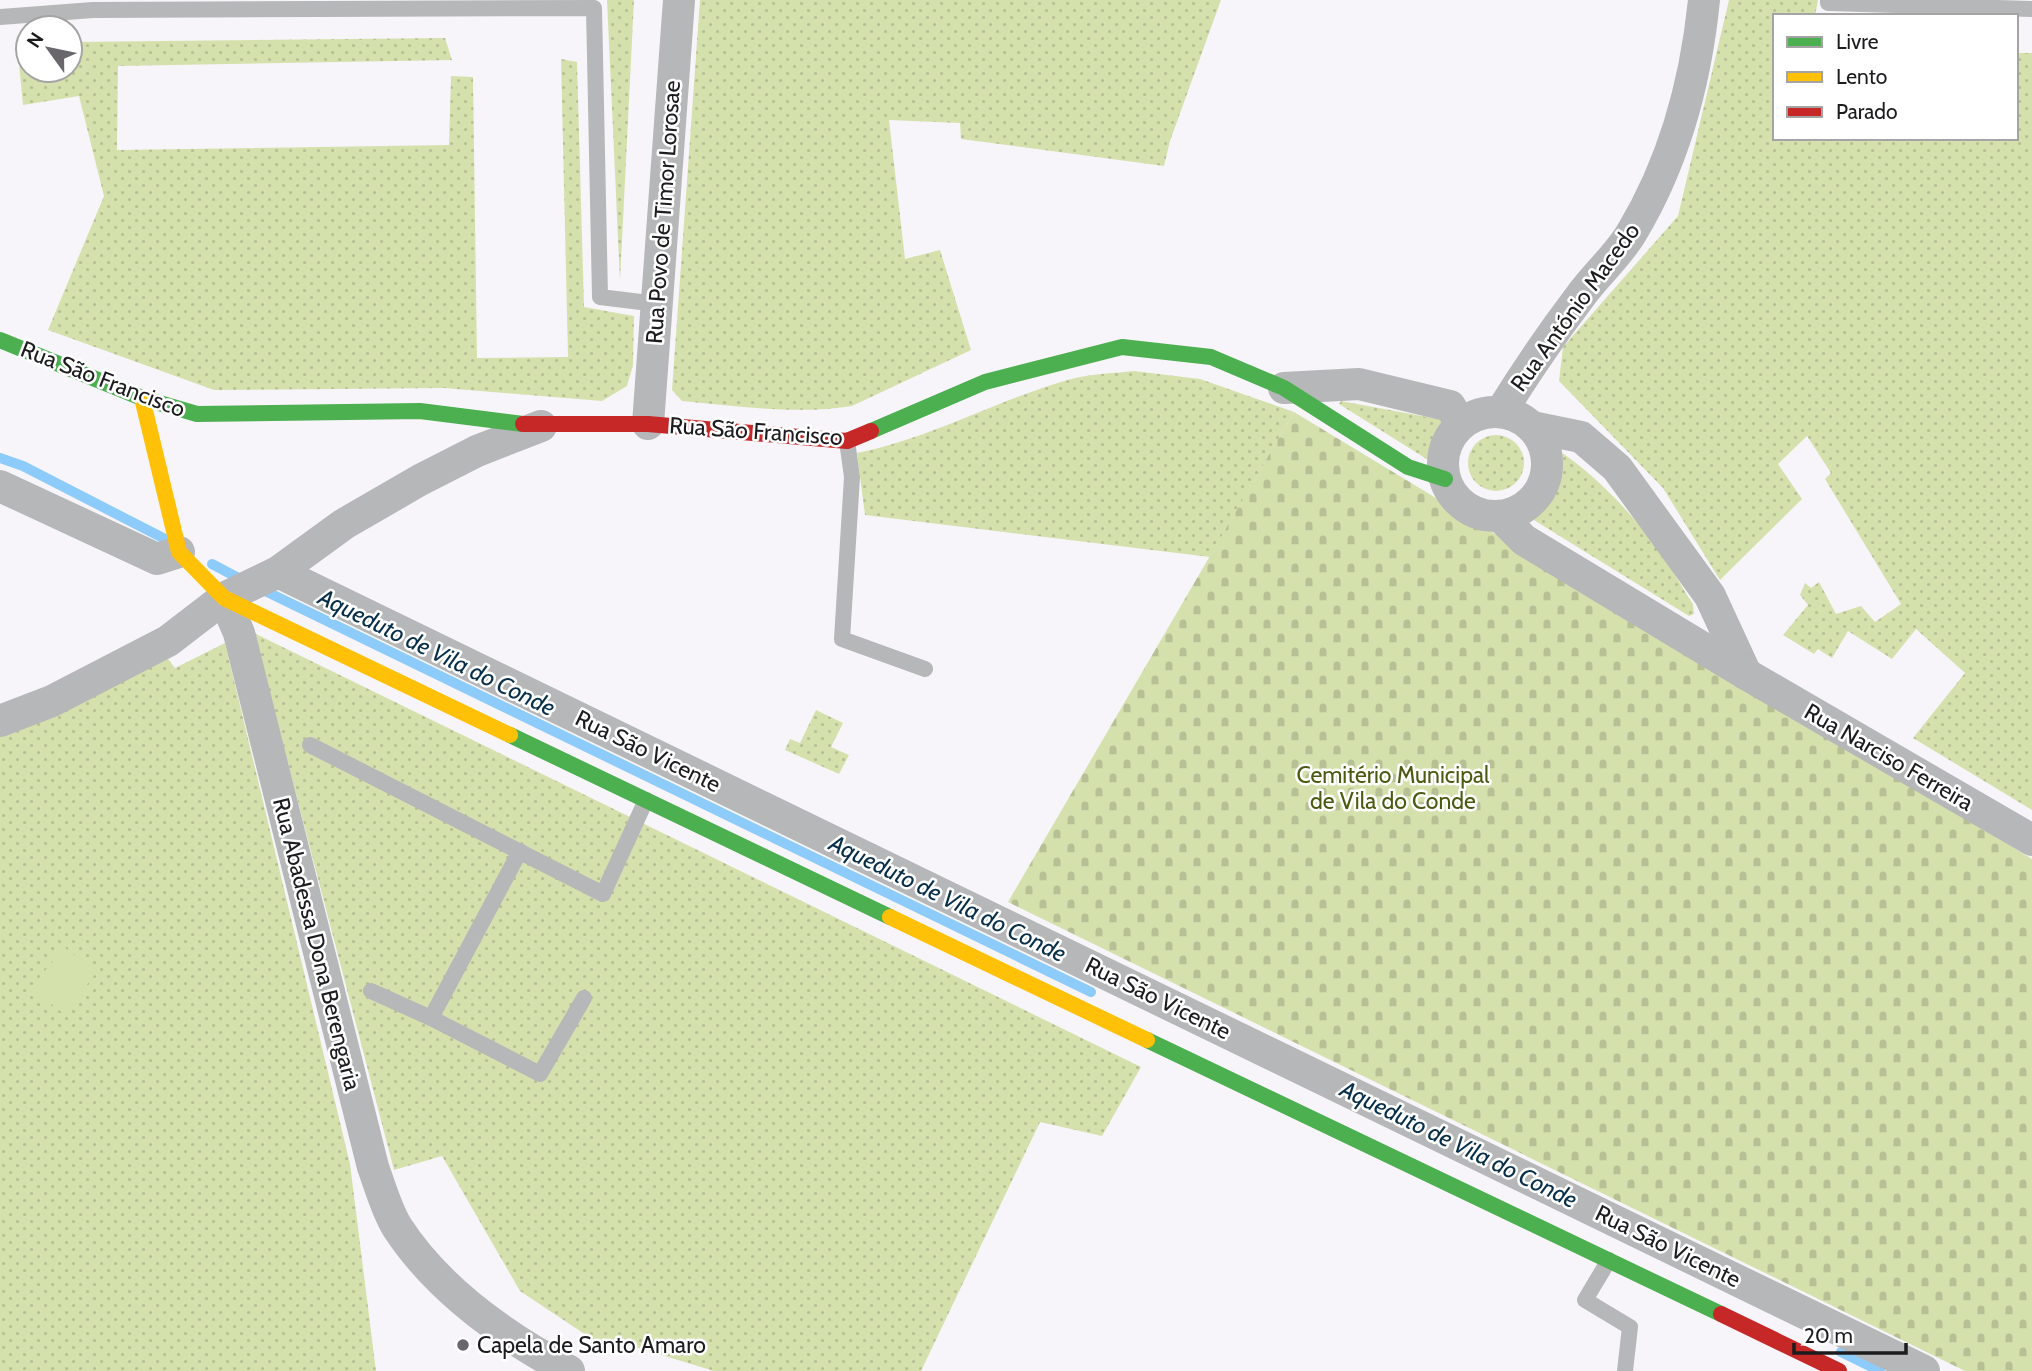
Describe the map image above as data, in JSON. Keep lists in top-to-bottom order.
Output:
{
  "streets": {
    "street": [
      "Rua Povo de Timor Lorosae",
      "Rua António Macedo",
      "Rua São Francisco",
      "Rua São Vicente",
      "Rua Narciso Ferreira",
      "Rua Abadessa Dona Berengaria"
    ]
  },
  "crossings": [
    ["Rua Povo de Timor Lorosae", "Rua São Francisco"],
    ["Rua António Macedo", "Rua São Francisco"],
    ["Rua António Macedo", "Rua Narciso Ferreira"],
    ["Rua São Francisco", "Rua São Vicente"],
    ["Rua São Francisco", "Rua Narciso Ferreira"],
    ["Rua São Francisco", "Rua Abadessa Dona Berengaria"],
    ["Rua São Vicente", "Rua Abadessa Dona Berengaria"]
  ],
  "water": ["Aqueduto de Vila do Conde"],
  "parks": ["Cemitério Municipal de Vila do Conde"],
  "places": ["Capela de Santo Amaro"],
  "legend": ["Livre", "Lento", "Parado"],
  "scale_bar": "20 m",
  "north": "top left"
}
